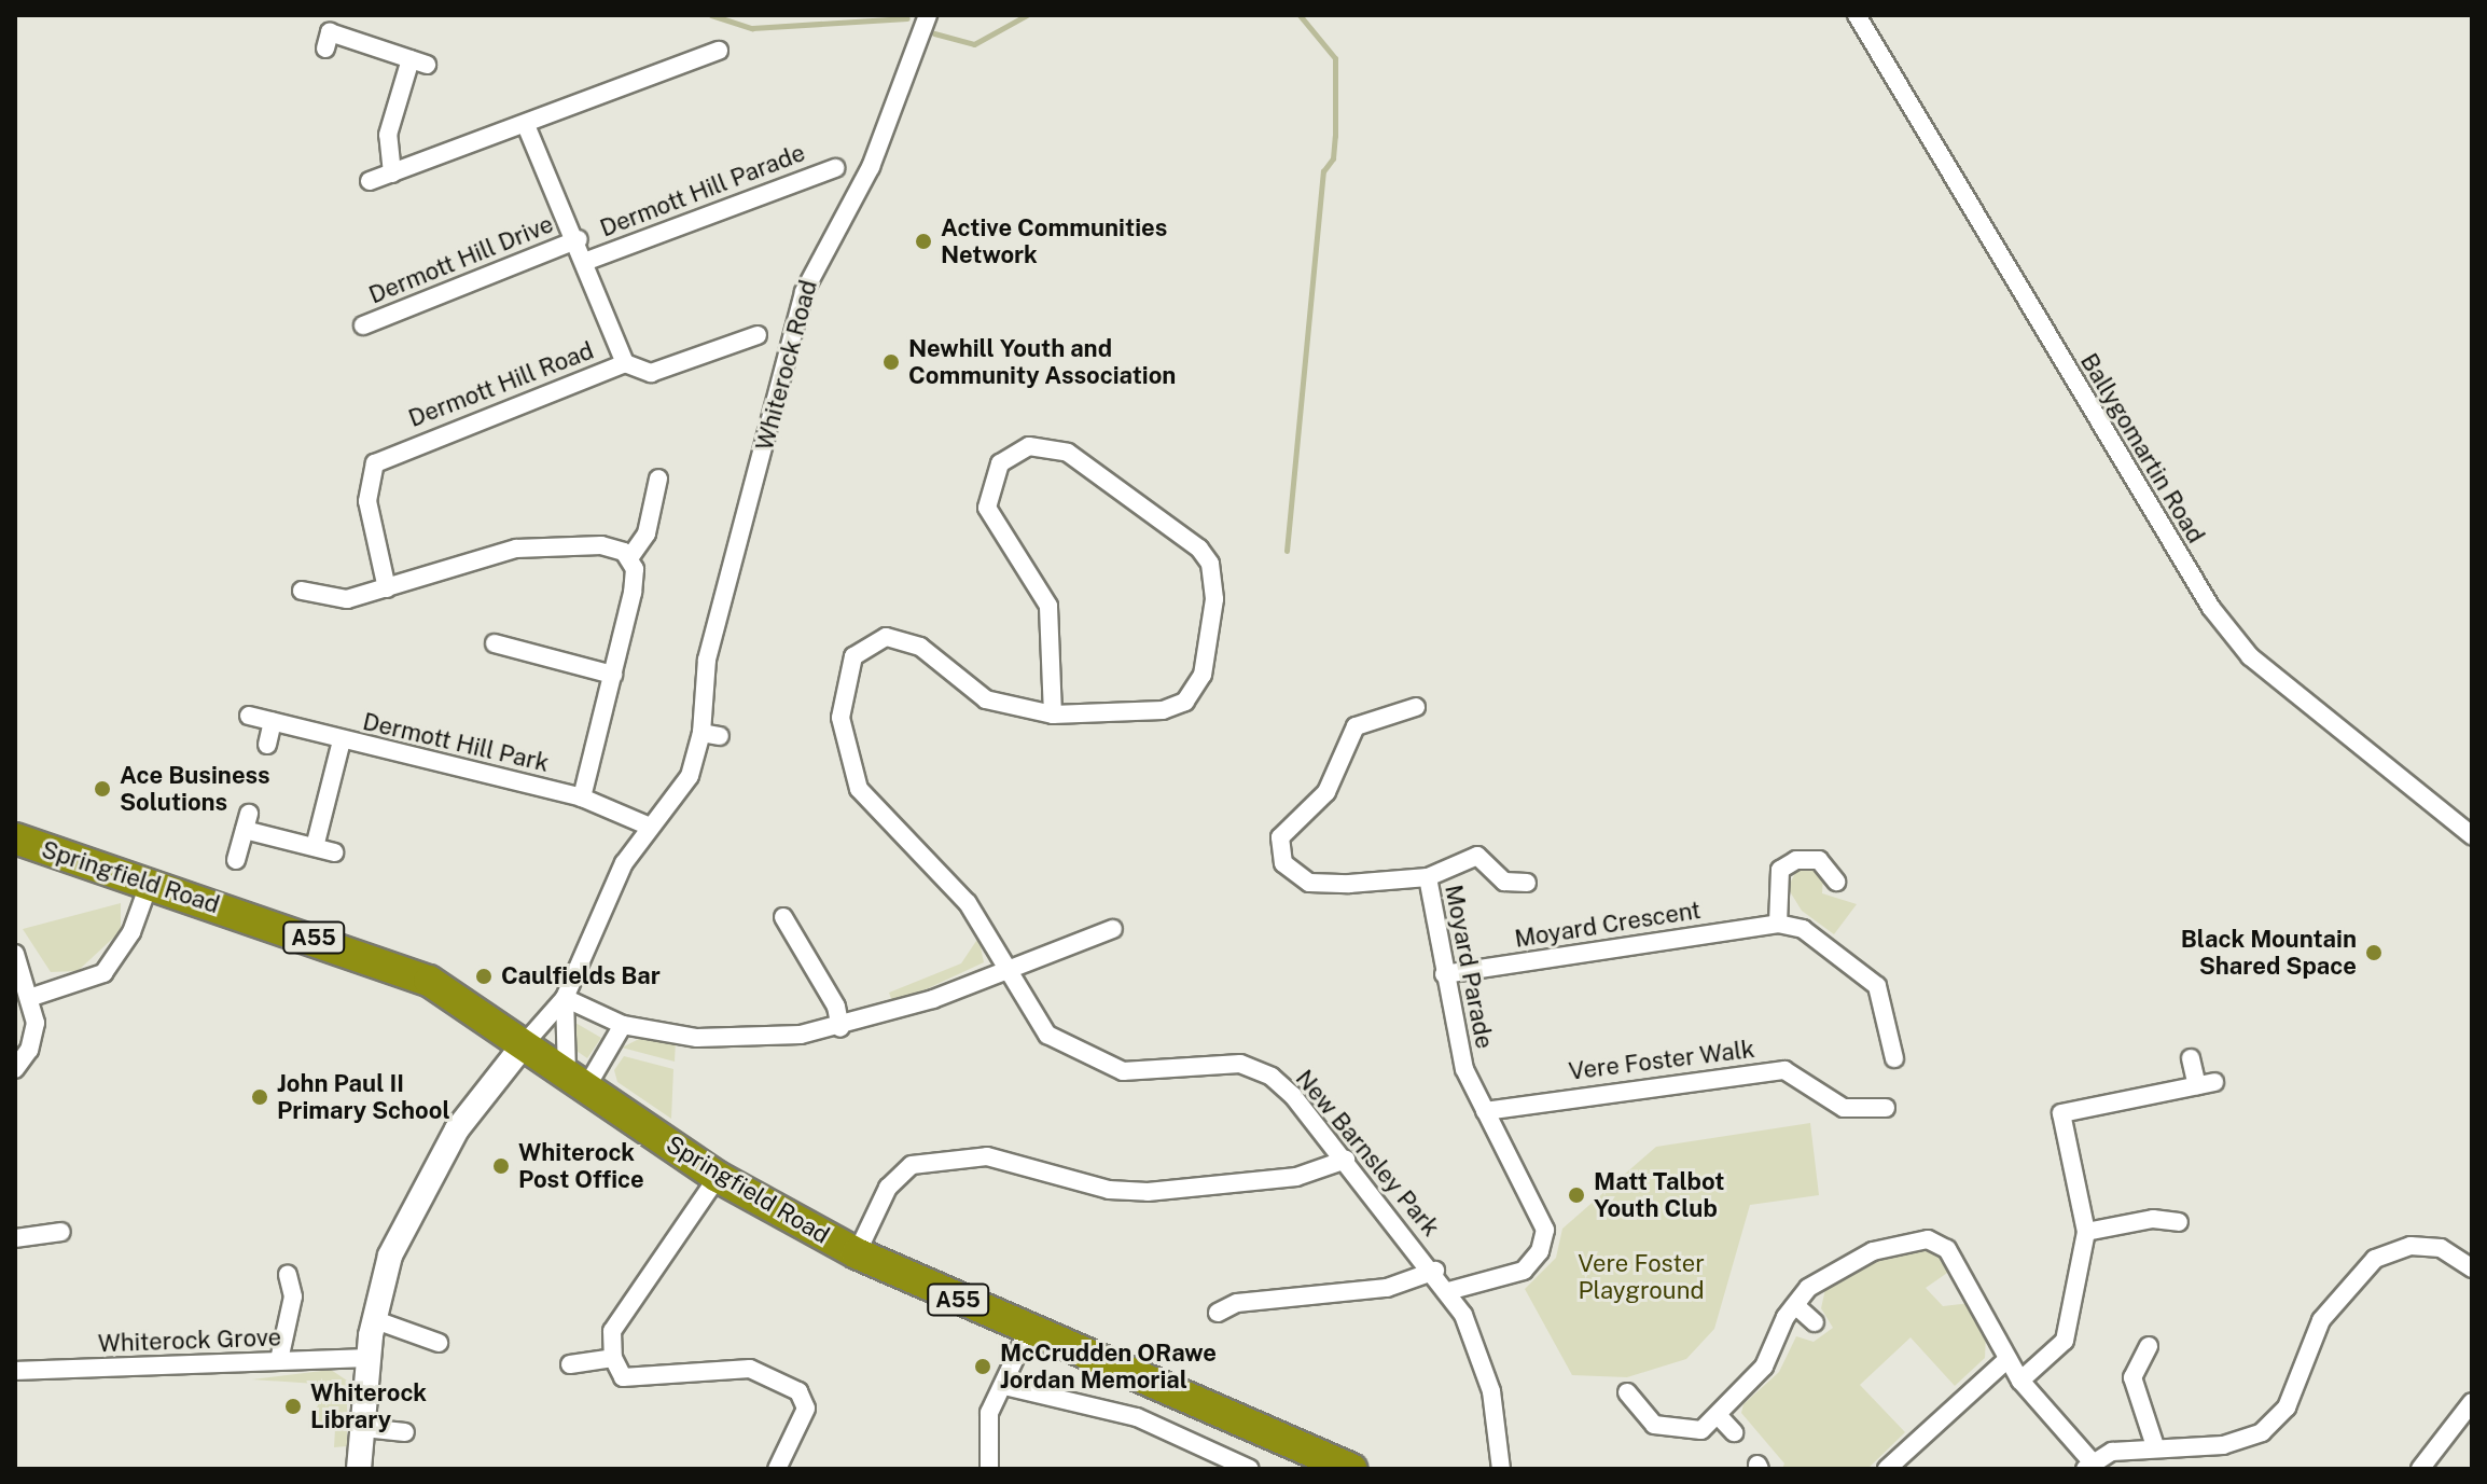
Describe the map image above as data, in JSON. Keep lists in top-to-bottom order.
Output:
{
  "streets": {
    "highway": ["Springfield Road", "A55"],
    "street": [
      "Dermott Hill Parade",
      "Dermott Hill Drive",
      "Whiterock Road",
      "Dermott Hill Road",
      "Ballygomartin Road",
      "Dermott Hill Park",
      "Moyard Crescent",
      "Moyard Parade",
      "Vere Foster Walk",
      "New Barnsley Park",
      "Whiterock Grove"
    ]
  },
  "crossings": [
    ["Dermott Hill Parade", "Dermott Hill Road"],
    ["Dermott Hill Drive", "Dermott Hill Road"],
    ["Whiterock Road", "Dermott Hill Park"],
    ["Whiterock Road", "Springfield Road"],
    ["Whiterock Road", "Whiterock Grove"],
    ["Moyard Crescent", "Moyard Parade"],
    ["Moyard Parade", "Vere Foster Walk"],
    ["Moyard Parade", "New Barnsley Park"]
  ],
  "parks": ["Vere Foster Playground"],
  "places": [
    "Active Communities Network",
    "Newhill Youth and Community Association",
    "Ace Business Solutions",
    "Black Mountain Shared Space",
    "Caulfields Bar",
    "John Paul II Primary School",
    "Whiterock Post Office",
    "Matt Talbot Youth Club",
    "McCrudden ORawe Jordan Memorial",
    "Whiterock Library"
  ]
}
